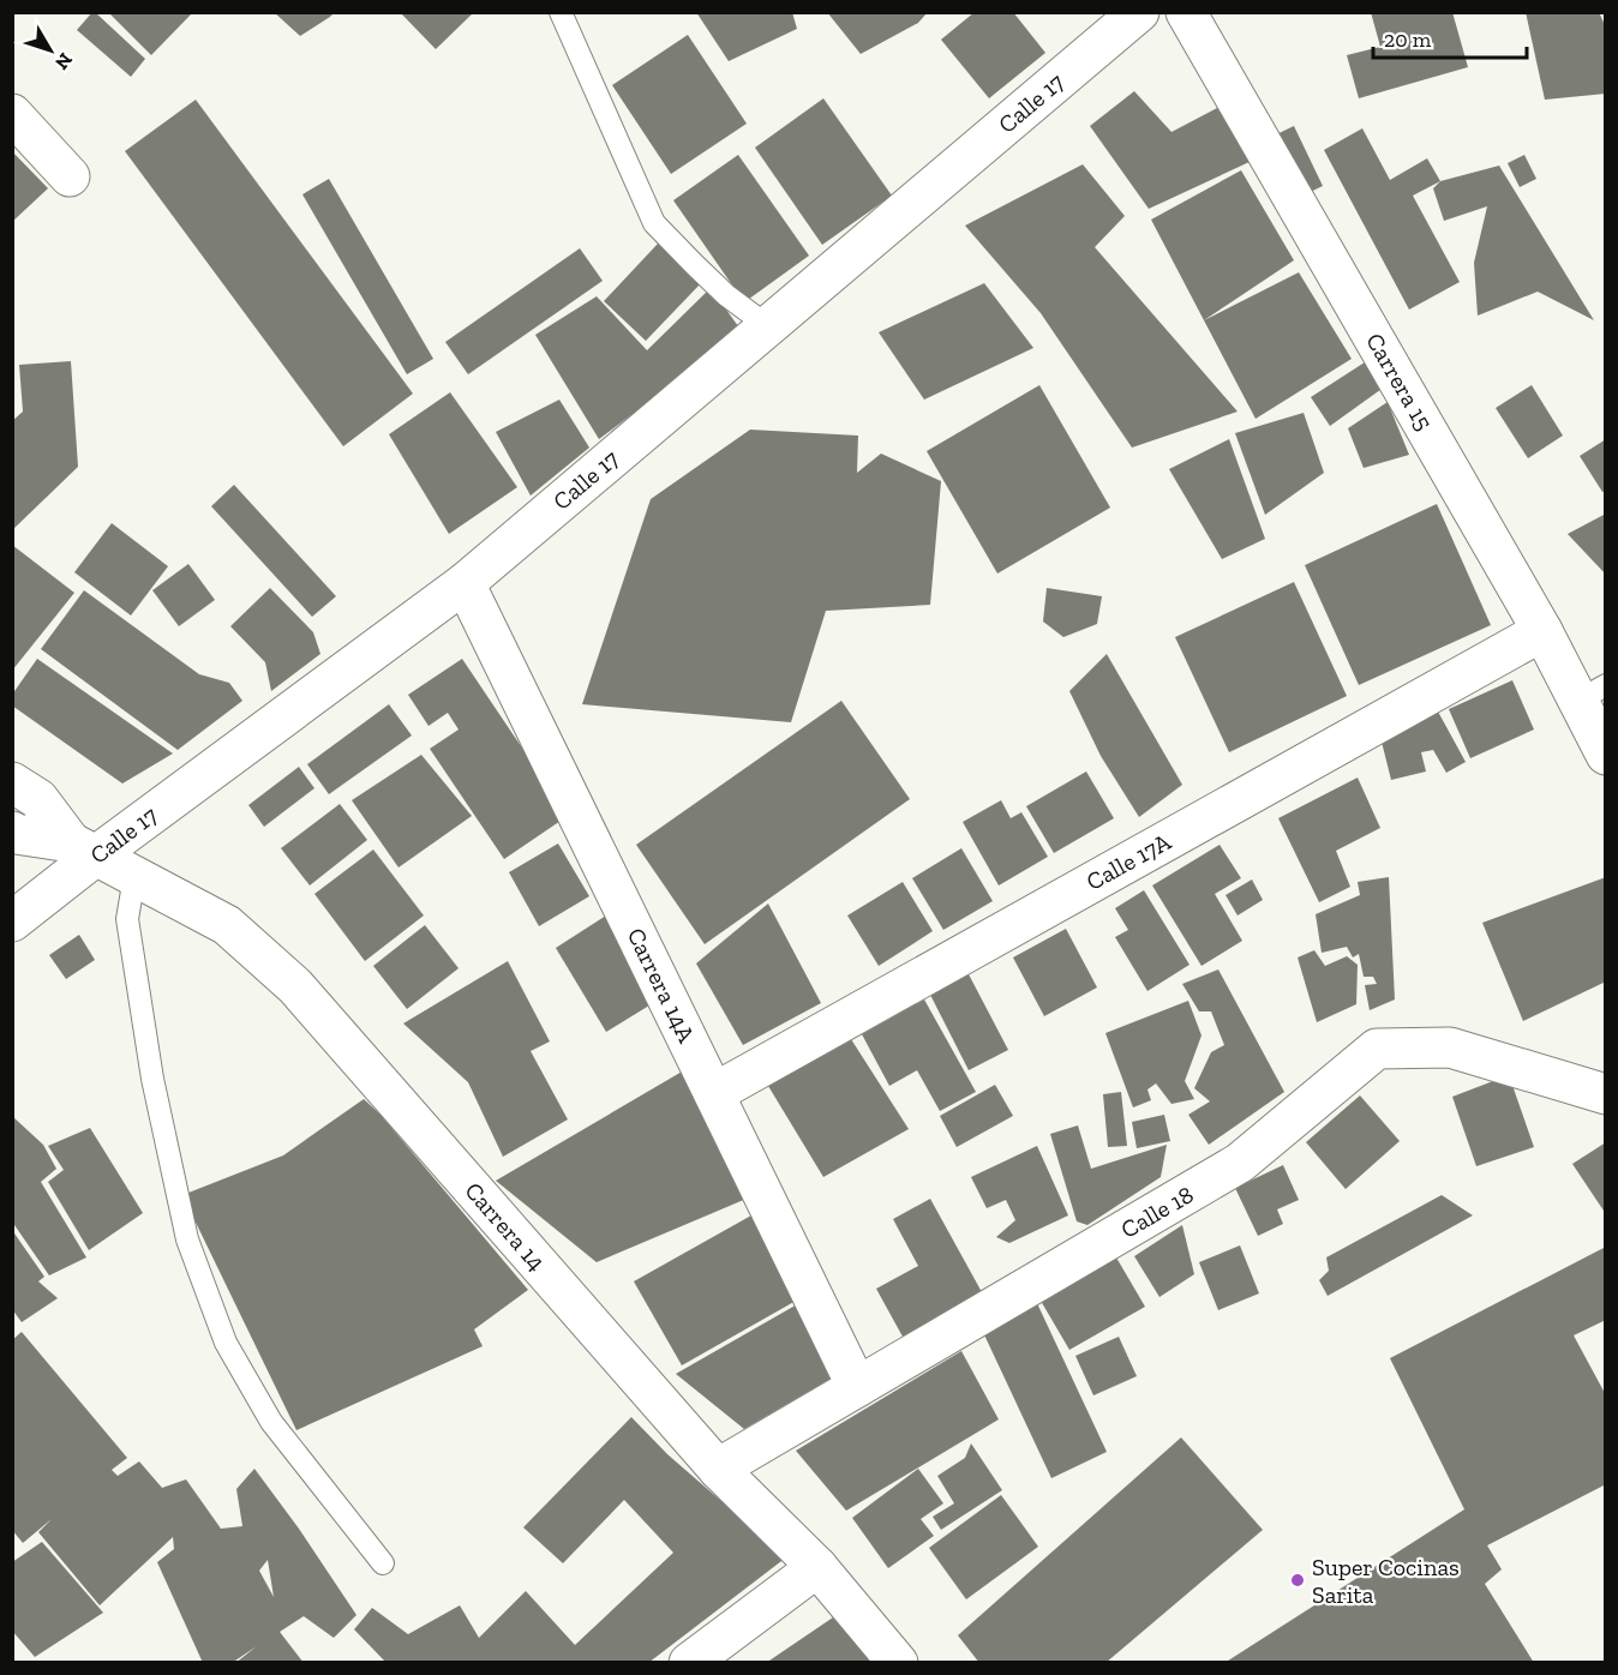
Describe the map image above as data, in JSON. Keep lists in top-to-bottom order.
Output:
{
  "streets": {
    "street": [
      "Calle 17",
      "Carrera 15",
      "Calle 17A",
      "Carrera 14A",
      "Calle 18",
      "Carrera 14"
    ]
  },
  "crossings": [
    ["Calle 17", "Carrera 14A"],
    ["Calle 17", "Carrera 14"],
    ["Carrera 15", "Calle 17A"],
    ["Calle 17A", "Carrera 14A"],
    ["Carrera 14A", "Calle 18"],
    ["Calle 18", "Carrera 14"]
  ],
  "places": ["Super Cocinas Sarita"],
  "scale_bar": "20 m",
  "north": "bottom right"
}
